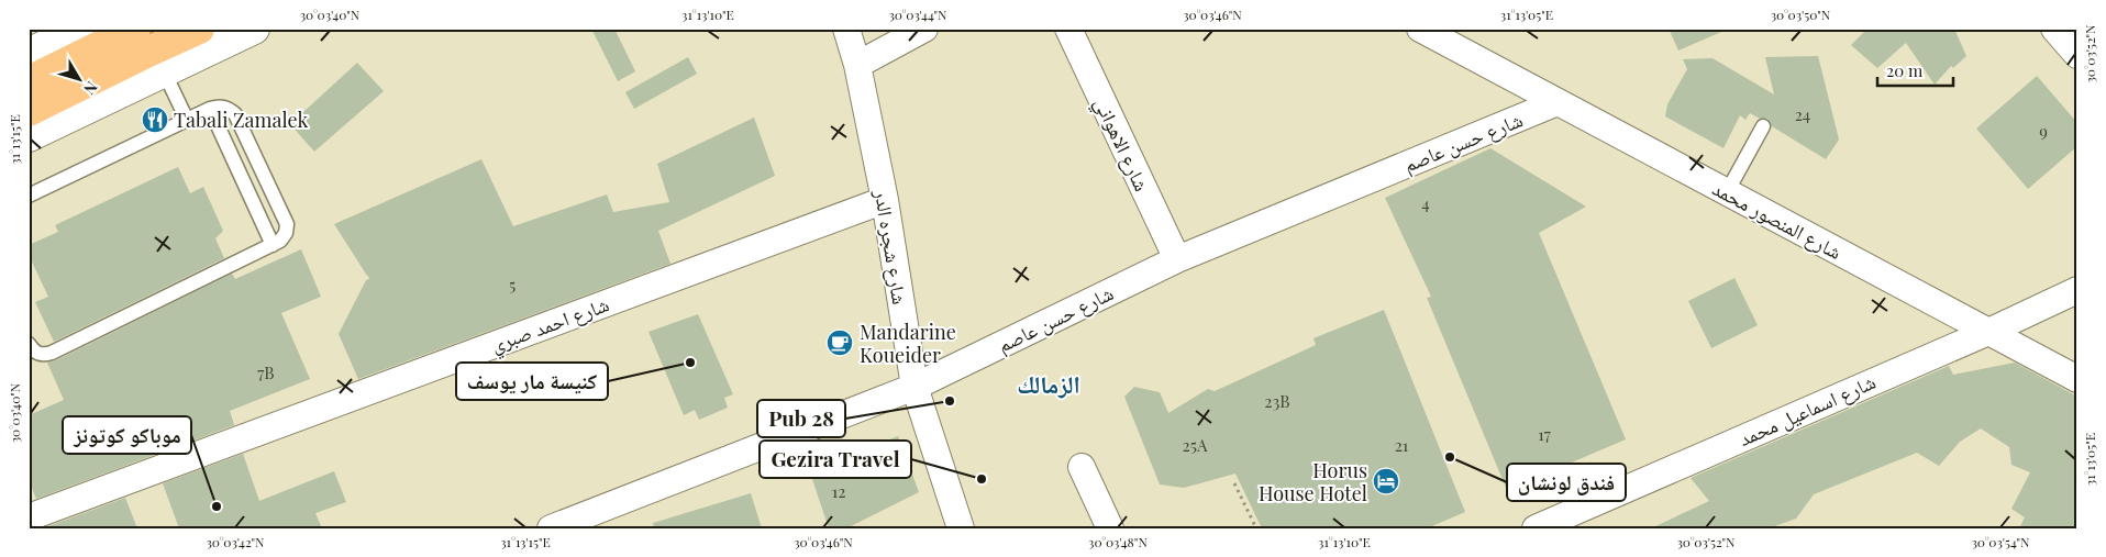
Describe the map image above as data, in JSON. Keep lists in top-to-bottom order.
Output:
{
  "streets": {
    "street": [
      "شارع حسن عاصم",
      "شارع الاهواني",
      "شارع المنصور محمد",
      "شارع شجره الدر",
      "شارع احمد صبري",
      "شارع اسماعيل محمد"
    ]
  },
  "crossings": [
    ["شارع حسن عاصم", "شارع الاهواني"],
    ["شارع حسن عاصم", "شارع المنصور محمد"],
    ["شارع حسن عاصم", "شارع شجره الدر"],
    ["شارع المنصور محمد", "شارع اسماعيل محمد"],
    ["شارع شجره الدر", "شارع احمد صبري"]
  ],
  "districts": ["الزمالك"],
  "places": {
    "restaurant": ["Tabali Zamalek"],
    "cafe": ["Mandarine Koueider"],
    "other": [
      "كنيسة مار يوسف",
      "Pub 28",
      "فندق لونشان",
      "Gezira Travel",
      "موباكو كوتونز"
    ],
    "hotel": ["Horus House Hotel"]
  },
  "house_numbers": [
    "24",
    "9",
    "4",
    "5",
    "7B",
    "23B",
    "17",
    "25A",
    "21",
    "12"
  ],
  "scale_bar": "20 m",
  "north": "bottom right",
  "coordinates": [
    "30°03'40\"N",
    "31°13'10\"E",
    "30°03'44\"N",
    "30°03'46\"N",
    "31°13'05\"E",
    "30°03'50\"N",
    "30°03'52\"N",
    "31°13'15\"E",
    "30°03'42\"N",
    "30°03'48\"N",
    "30°03'54\"N"
  ]
}
